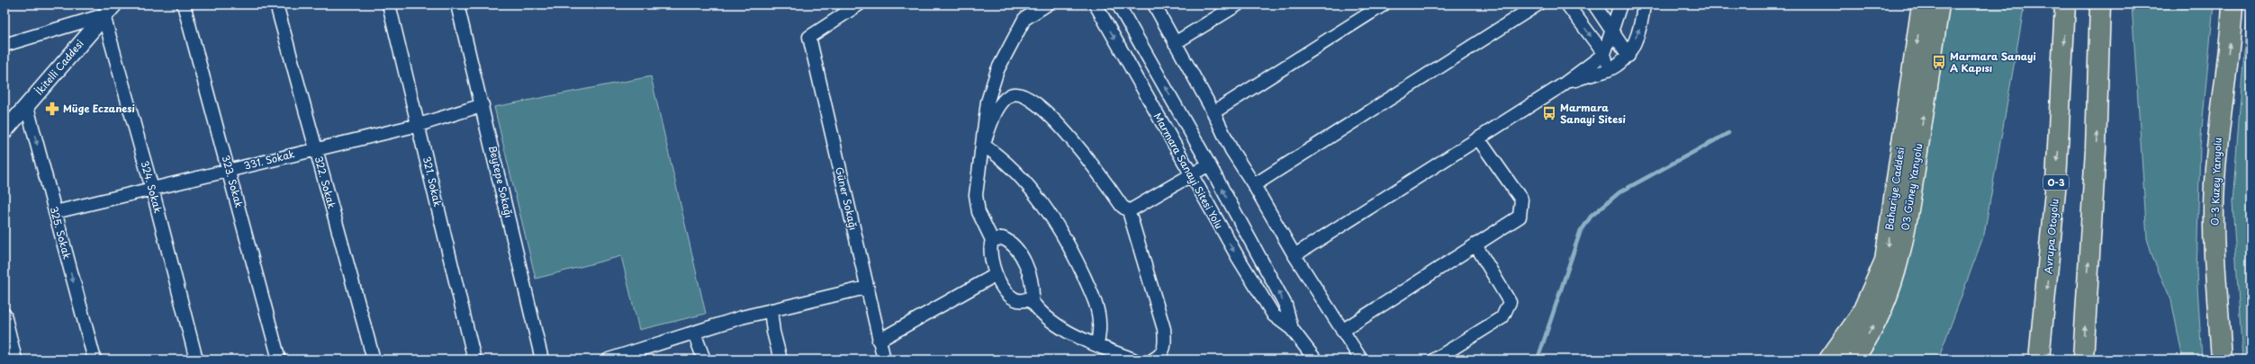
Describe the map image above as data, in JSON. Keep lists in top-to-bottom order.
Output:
{
  "streets": {
    "main road": [
      "O-3 Kuzey Yanyolu",
      "O-3",
      "O3 Güney Yanyolu",
      "Bahariye Caddesi",
      "Avrupa Otoyolu"
    ],
    "street": [
      "İkitelli Caddesi",
      "331. Sokak",
      "Marmara Sanayi Sitesi Yolu",
      "323. Sokak",
      "321. Sokak",
      "Beytepe Sokağı",
      "322. Sokak",
      "324. Sokak",
      "Güner Sokağı",
      "325. Sokak"
    ]
  },
  "crossings": [
    ["İkitelli Caddesi", "324. Sokak"],
    ["İkitelli Caddesi", "325. Sokak"],
    ["331. Sokak", "323. Sokak"],
    ["331. Sokak", "321. Sokak"],
    ["331. Sokak", "Beytepe Sokağı"],
    ["331. Sokak", "322. Sokak"],
    ["331. Sokak", "324. Sokak"],
    ["331. Sokak", "325. Sokak"]
  ],
  "one_way": ["Bahariye Caddesi", "325. Sokak"],
  "places": {
    "bus stop": ["Marmara Sanayi A Kapısı", "Marmara Sanayi Sitesi"],
    "pharmacy": ["Müge Eczanesi"]
  }
}
